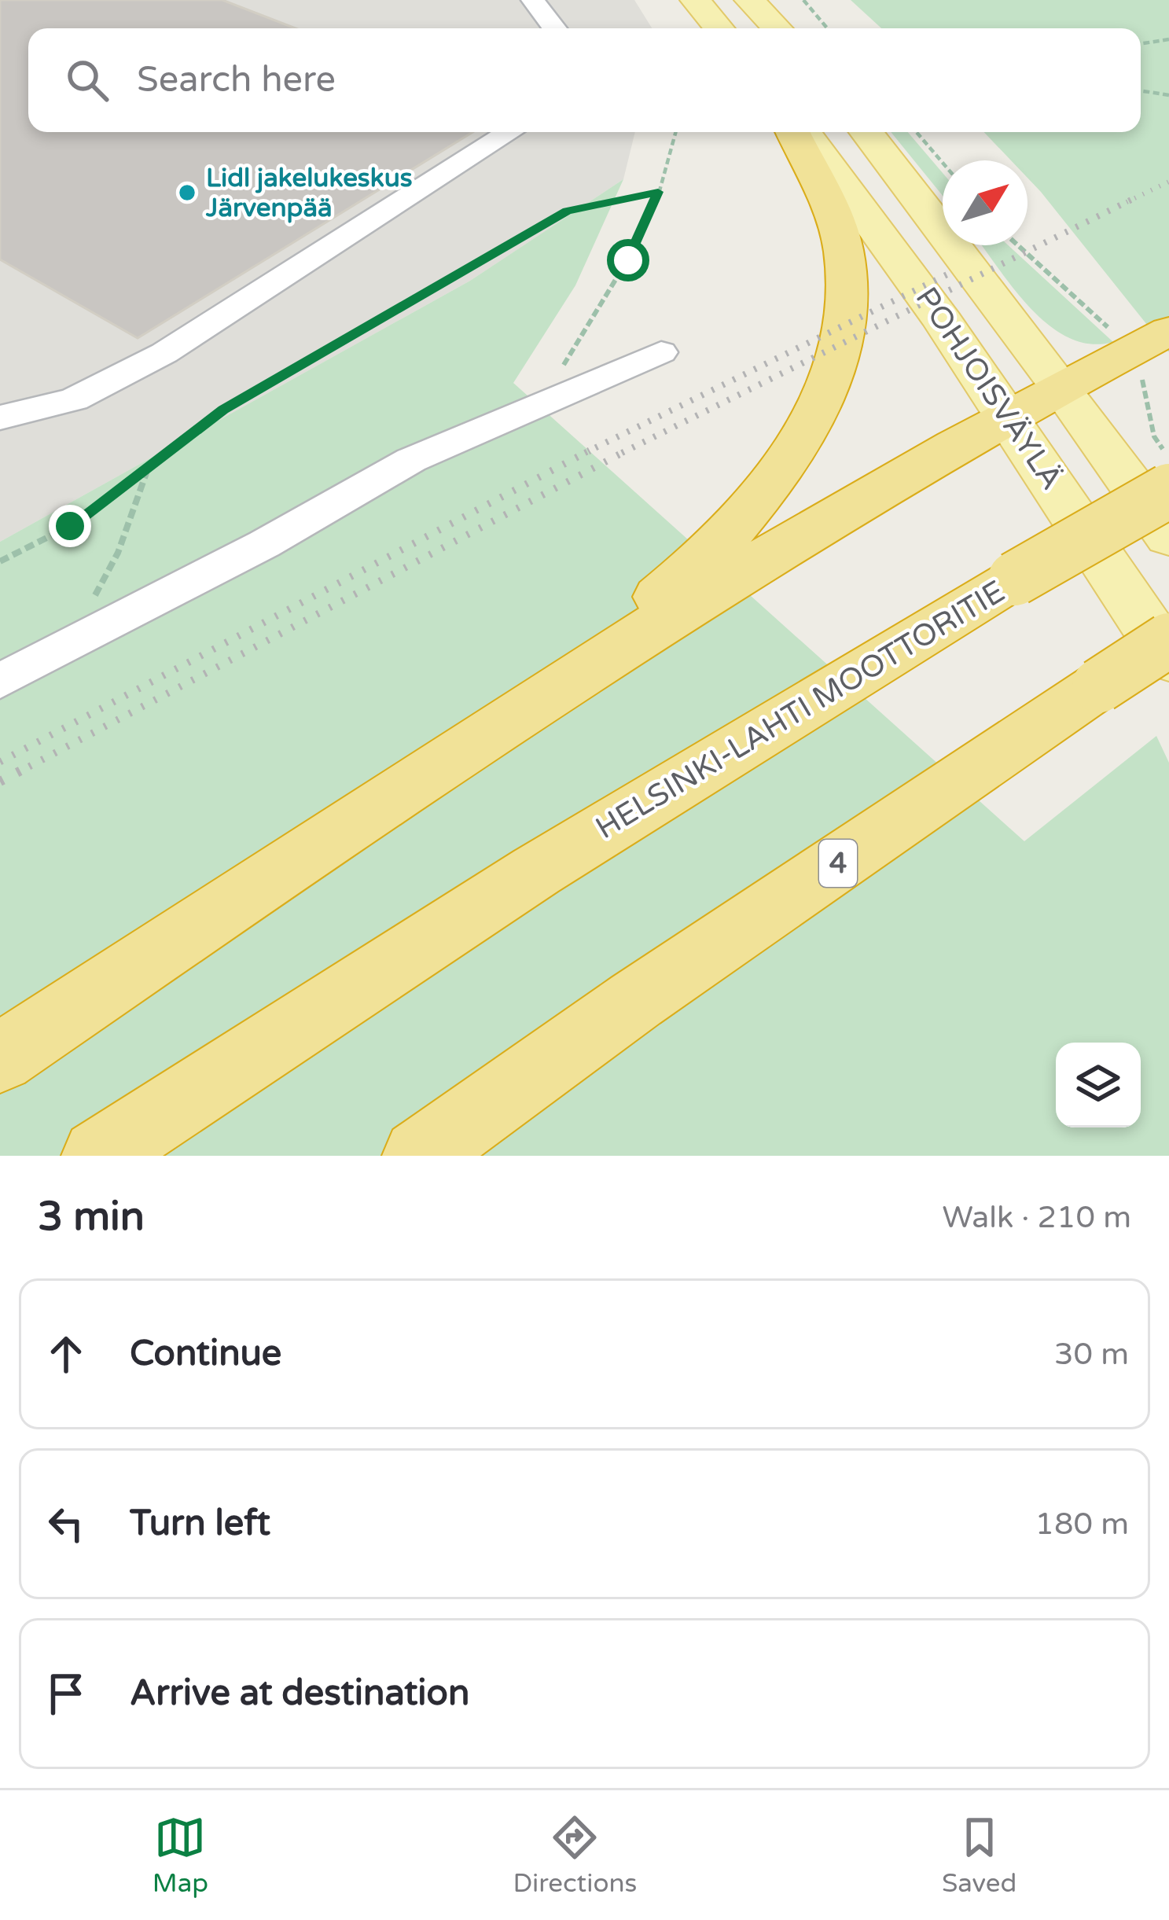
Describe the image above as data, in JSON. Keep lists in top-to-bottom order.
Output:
{
  "streets": {
    "highway": ["HELSINKI-LAHTI MOOTTORITIE", "4"],
    "main road": ["POHJOISVÄYLÄ"]
  },
  "places": ["Lidl jakelukeskus Järvenpää"],
  "north": "top right",
  "page": {
    "search": "Search here",
    "heading": ["3 min", "Walk · 210 m"],
    "list": [
      ["Continue", "30 m"],
      ["Turn left", "180 m"],
      "Arrive at destination"
    ],
    "nav": ["Map", "Directions", "Saved"]
  }
}
